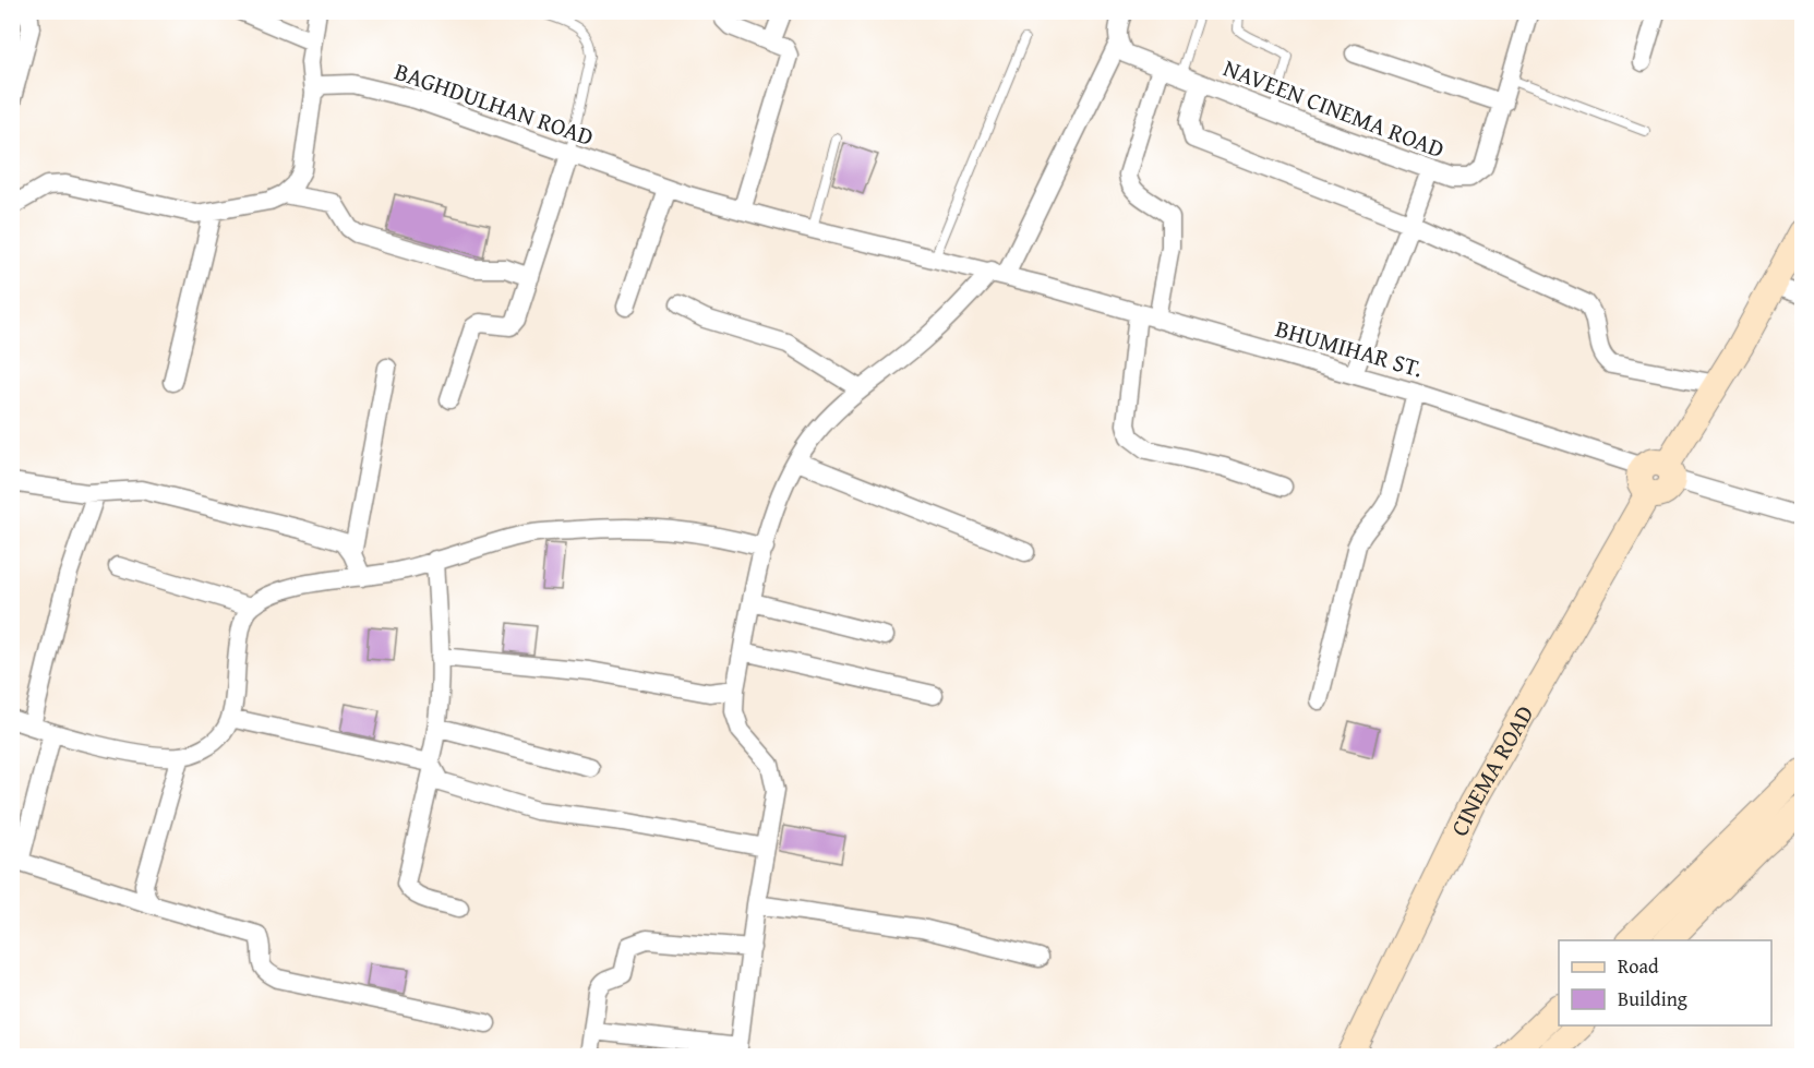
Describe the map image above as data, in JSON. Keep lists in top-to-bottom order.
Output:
{
  "streets": {
    "street": [
      "BAGHDULHAN ROAD",
      "NAVEEN CINEMA ROAD",
      "BHUMIHAR ST.",
      "CINEMA ROAD"
    ]
  },
  "crossings": [
    ["BAGHDULHAN ROAD", "BHUMIHAR ST."],
    ["BHUMIHAR ST.", "CINEMA ROAD"]
  ],
  "legend": ["Road", "Building"]
}
